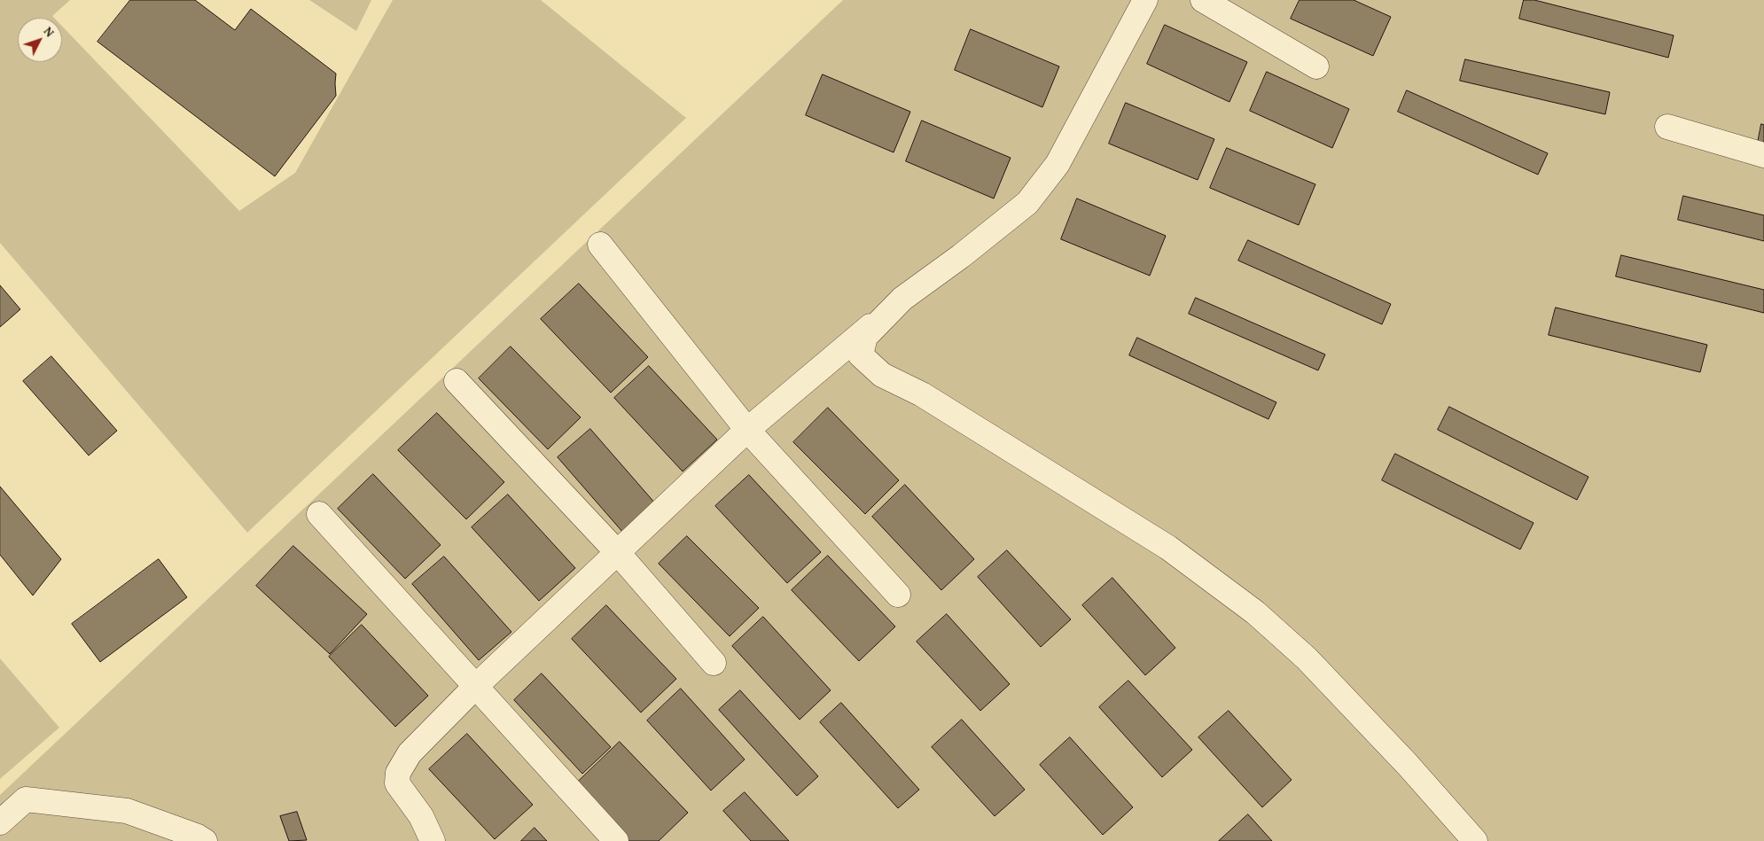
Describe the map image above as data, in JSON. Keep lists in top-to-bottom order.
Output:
{
  "north": "top right"
}
